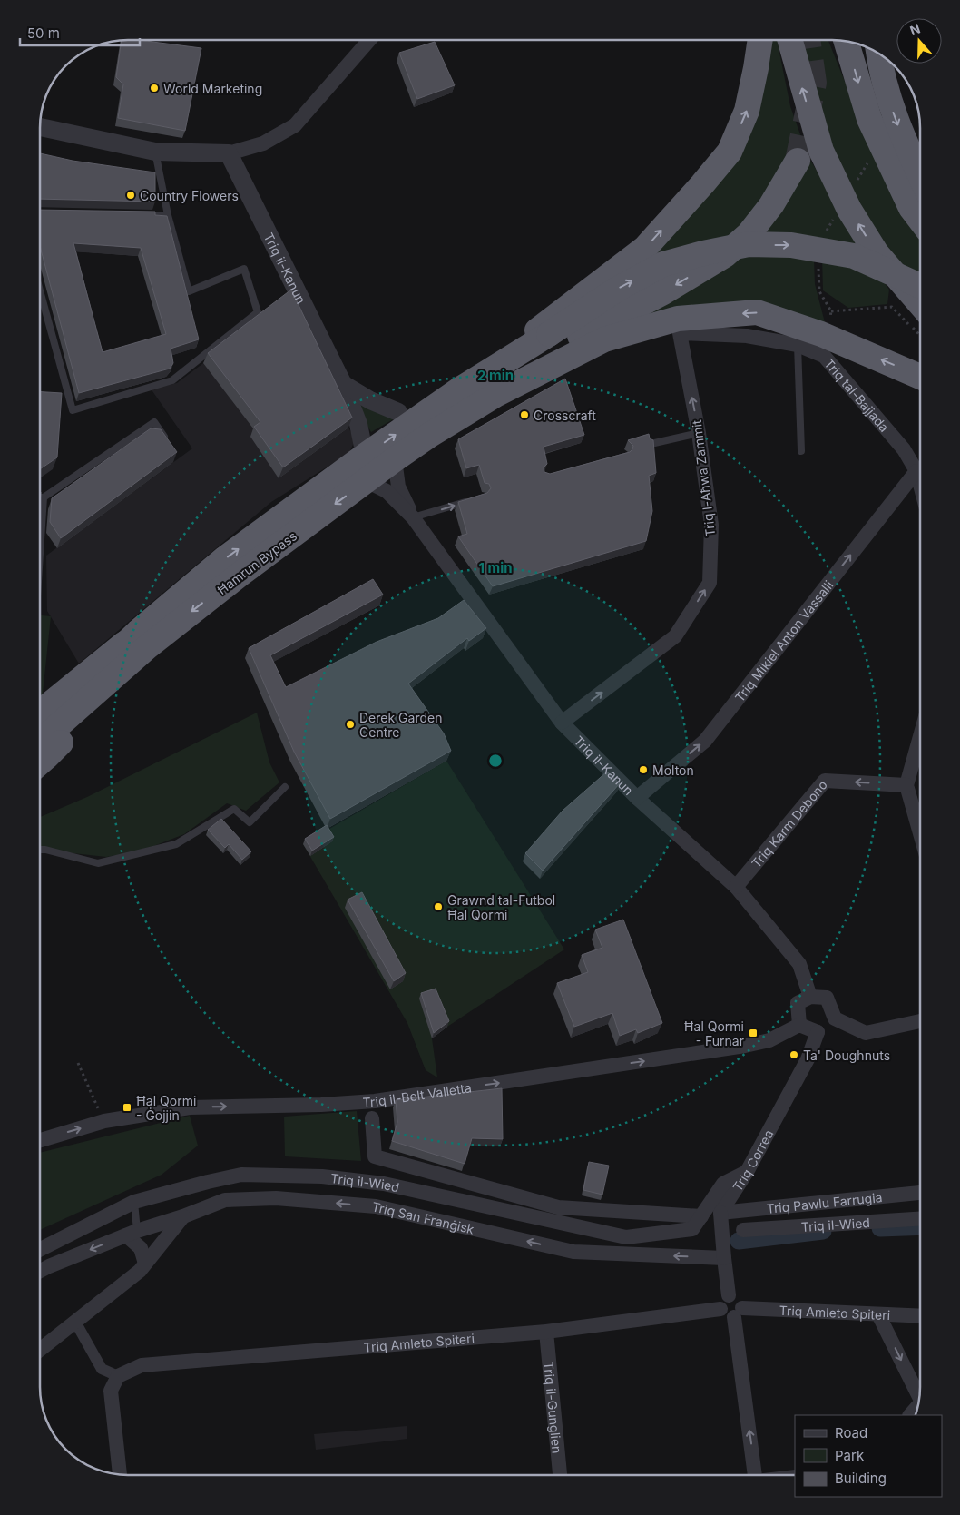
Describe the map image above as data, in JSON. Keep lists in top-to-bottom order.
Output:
{
  "streets": {
    "highway": ["Ħamrun Bypass"],
    "street": [
      "Triq il-Kanun",
      "Triq tal-Bajjada",
      "Triq l-Aħwa Zammit",
      "Triq Mikiel Anton Vassalli",
      "Triq Karm Debono",
      "Triq il-Belt Valletta",
      "Triq Correa",
      "Triq il-Wied",
      "Triq Pawlu Farrugia",
      "Triq San Franġisk",
      "Triq Amleto Spiteri",
      "Triq il-Gunglien"
    ]
  },
  "crossings": [
    ["Triq il-Kanun", "Triq l-Aħwa Zammit"],
    ["Triq il-Kanun", "Ħamrun Bypass"],
    ["Triq il-Kanun", "Triq Mikiel Anton Vassalli"],
    ["Triq il-Kanun", "Triq Karm Debono"],
    ["Triq il-Kanun", "Triq il-Belt Valletta"],
    ["Triq il-Kanun", "Triq Correa"],
    ["Triq tal-Bajjada", "Triq l-Aħwa Zammit"],
    ["Triq tal-Bajjada", "Triq Mikiel Anton Vassalli"],
    ["Triq il-Belt Valletta", "Triq Correa"],
    ["Triq Correa", "Triq il-Wied"],
    ["Triq Correa", "Triq Pawlu Farrugia"],
    ["Triq Amleto Spiteri", "Triq il-Gunglien"]
  ],
  "one_way": [
    "Triq l-Aħwa Zammit",
    "Triq Mikiel Anton Vassalli",
    "Triq Karm Debono",
    "Triq il-Belt Valletta",
    "Triq San Franġisk"
  ],
  "places": {
    "other": [
      "World Marketing",
      "Country Flowers",
      "Crosscraft",
      "Derek Garden Centre",
      "Molton",
      "Grawnd tal-Futbol Ħal Qormi",
      "Ta' Doughnuts"
    ],
    "transit": ["Ħal Qormi - Furnar", "Ħal Qormi - Ġojjin"]
  },
  "legend": ["Road", "Park", "Building"],
  "scale_bar": "50 m",
  "north": "top",
  "rings": ["2 min", "1 min"]
}
